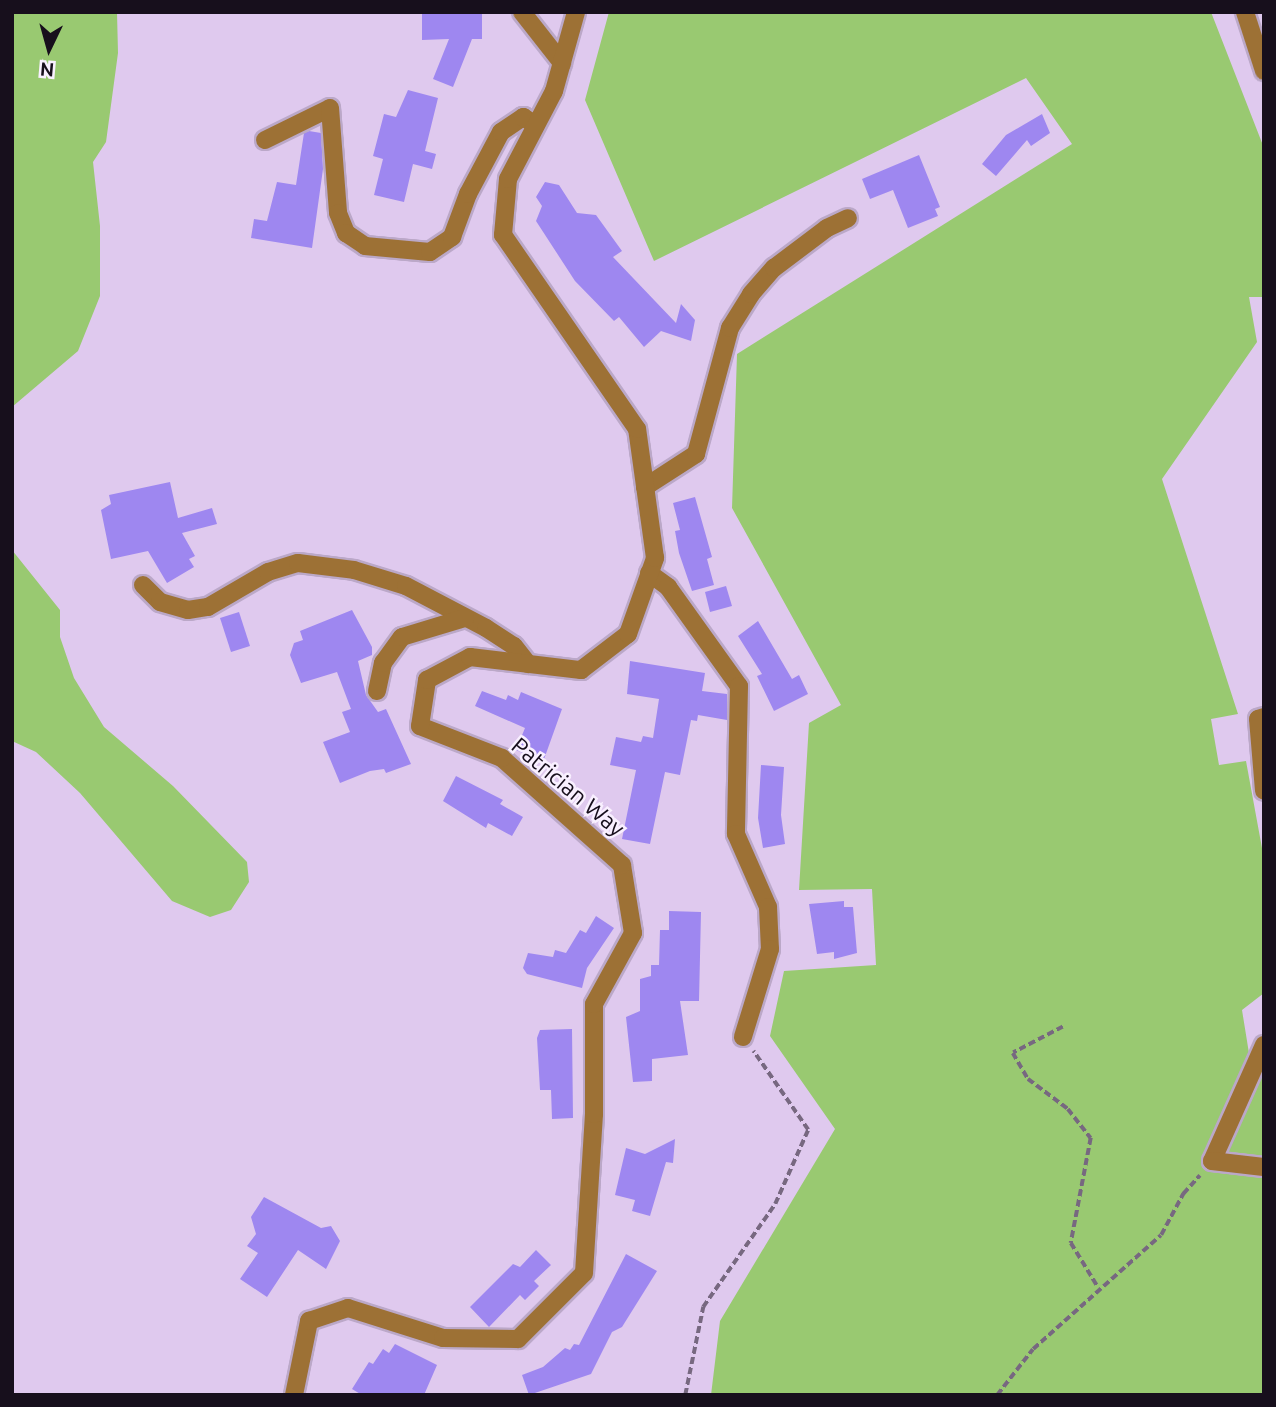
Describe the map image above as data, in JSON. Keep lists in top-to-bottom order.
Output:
{
  "streets": {
    "street": ["Patrician Way"]
  },
  "north": "bottom"
}
